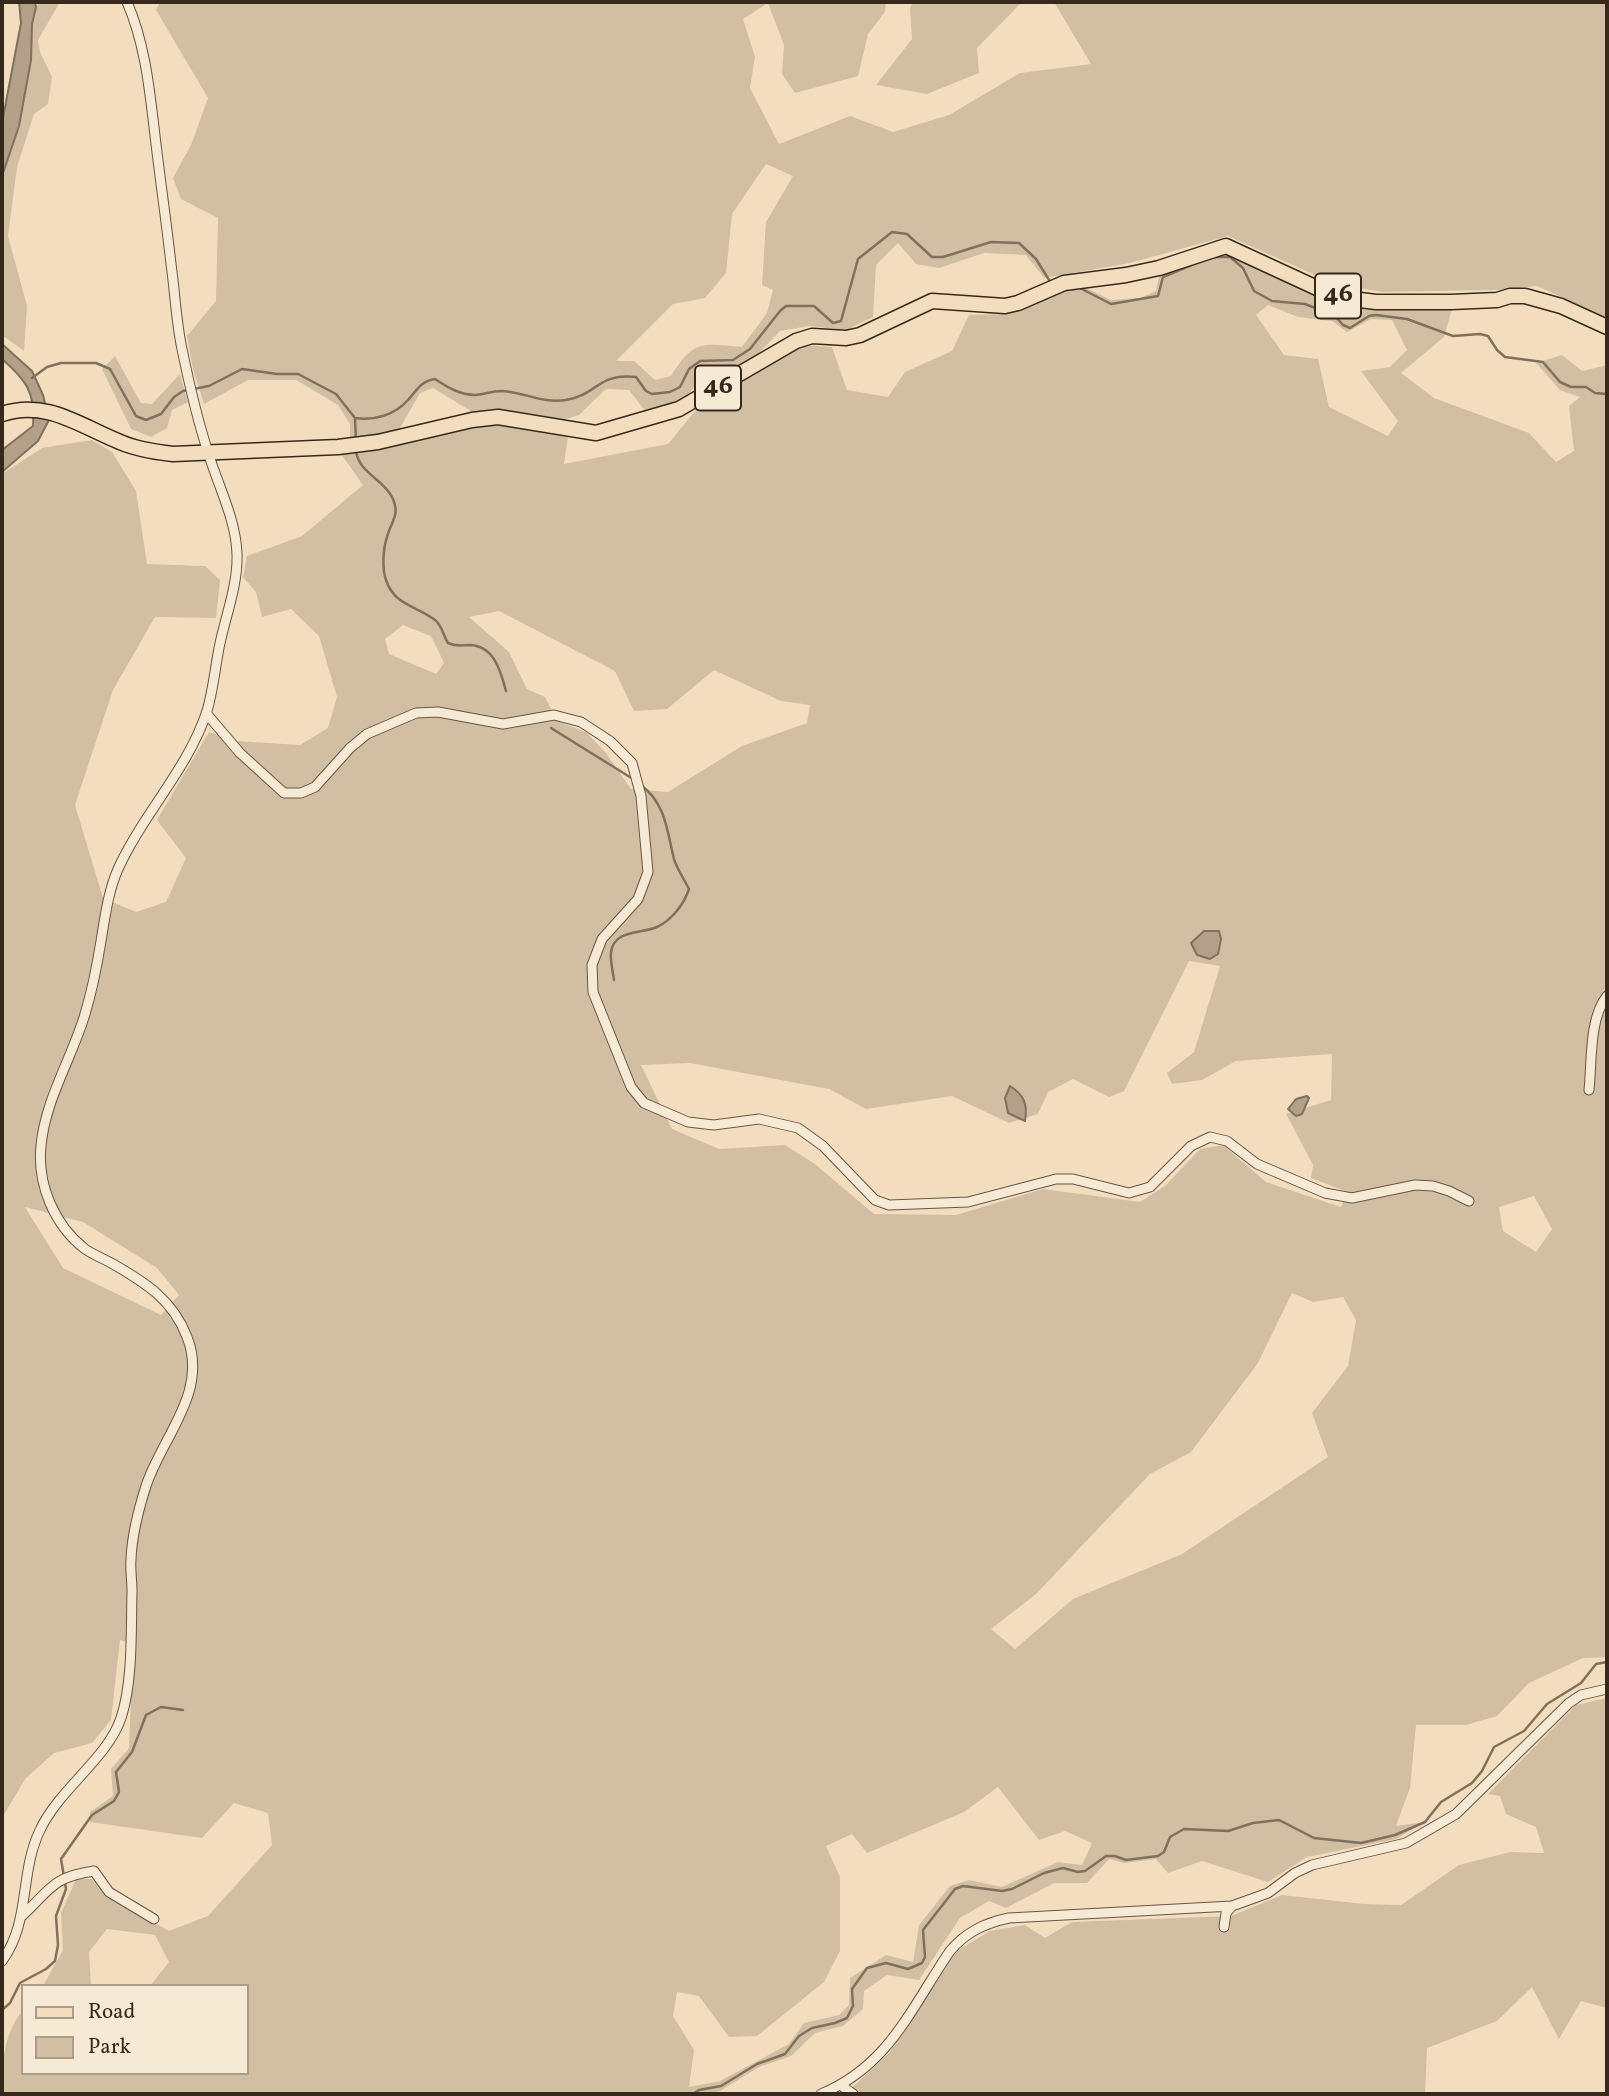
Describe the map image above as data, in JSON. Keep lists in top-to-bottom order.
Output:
{
  "streets": {
    "main road": ["46"]
  },
  "legend": ["Road", "Park"]
}
